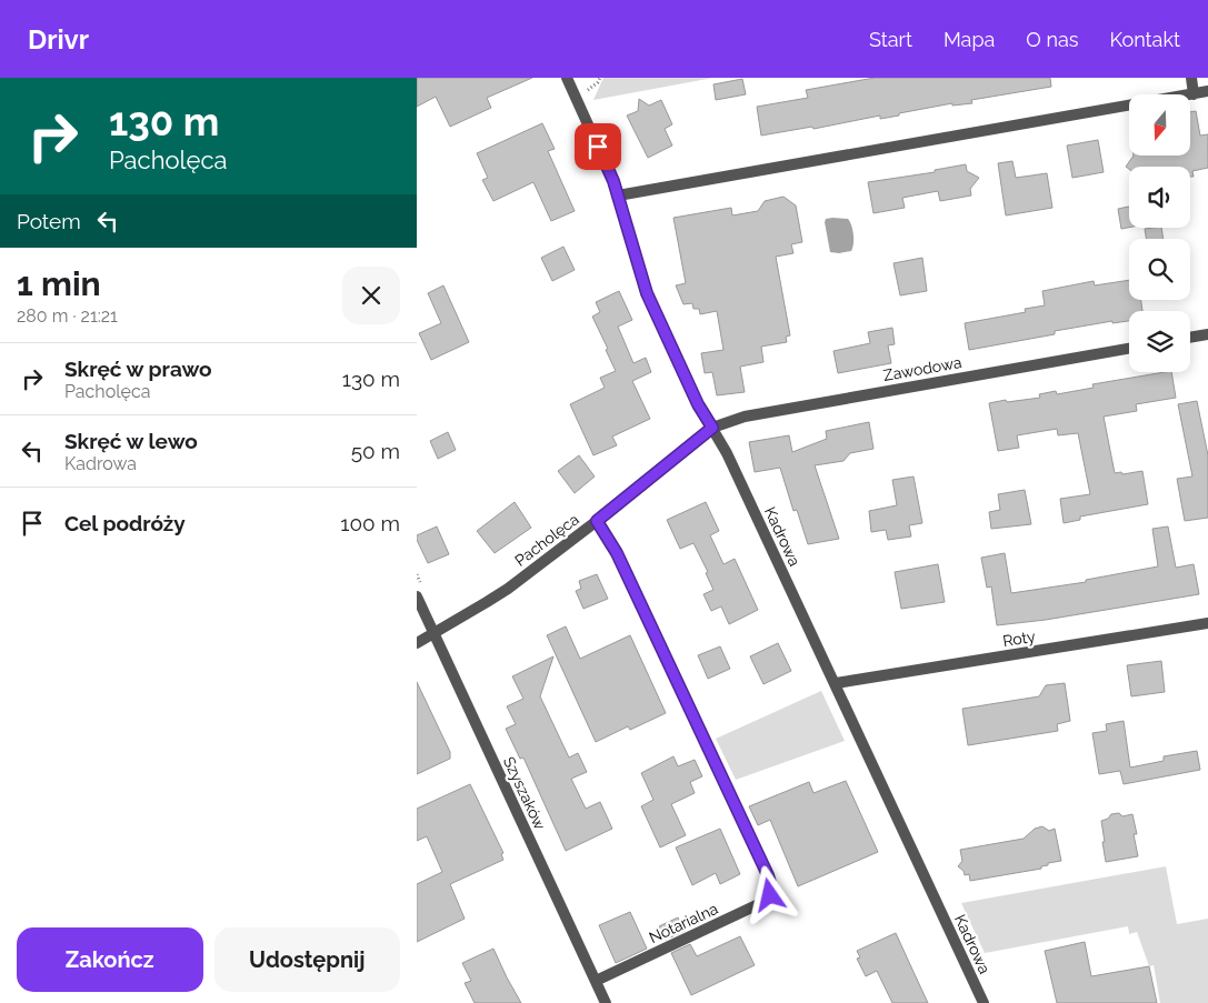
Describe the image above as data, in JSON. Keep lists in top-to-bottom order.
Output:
{
  "streets": {
    "street": [
      "Zawodowa",
      "Kadrowa",
      "Pacholęca",
      "Roty",
      "Szyszaków",
      "Notarialna"
    ]
  },
  "crossings": [
    ["Zawodowa", "Kadrowa"],
    ["Zawodowa", "Pacholęca"],
    ["Kadrowa", "Pacholęca"],
    ["Kadrowa", "Roty"],
    ["Pacholęca", "Szyszaków"],
    ["Pacholęca", "Notarialna"],
    ["Szyszaków", "Notarialna"]
  ],
  "north": "bottom",
  "page": {
    "header": "Drivr",
    "nav": [
      "Start",
      "Mapa",
      "O nas",
      "Kontakt"
    ],
    "turn": ["130 m", "Pacholęca"],
    "then": "Potem",
    "heading": ["1 min", "280 m · 21:21"],
    "list": [
      {
        "name": "Skręć w prawo",
        "note": "Pacholęca",
        "value": "130 m"
      },
      {
        "name": "Skręć w lewo",
        "note": "Kadrowa",
        "value": "50 m"
      },
      {
        "name": "Cel podróży",
        "value": "100 m"
      }
    ],
    "buttons": ["Zakończ", "Udostępnij"]
  }
}
